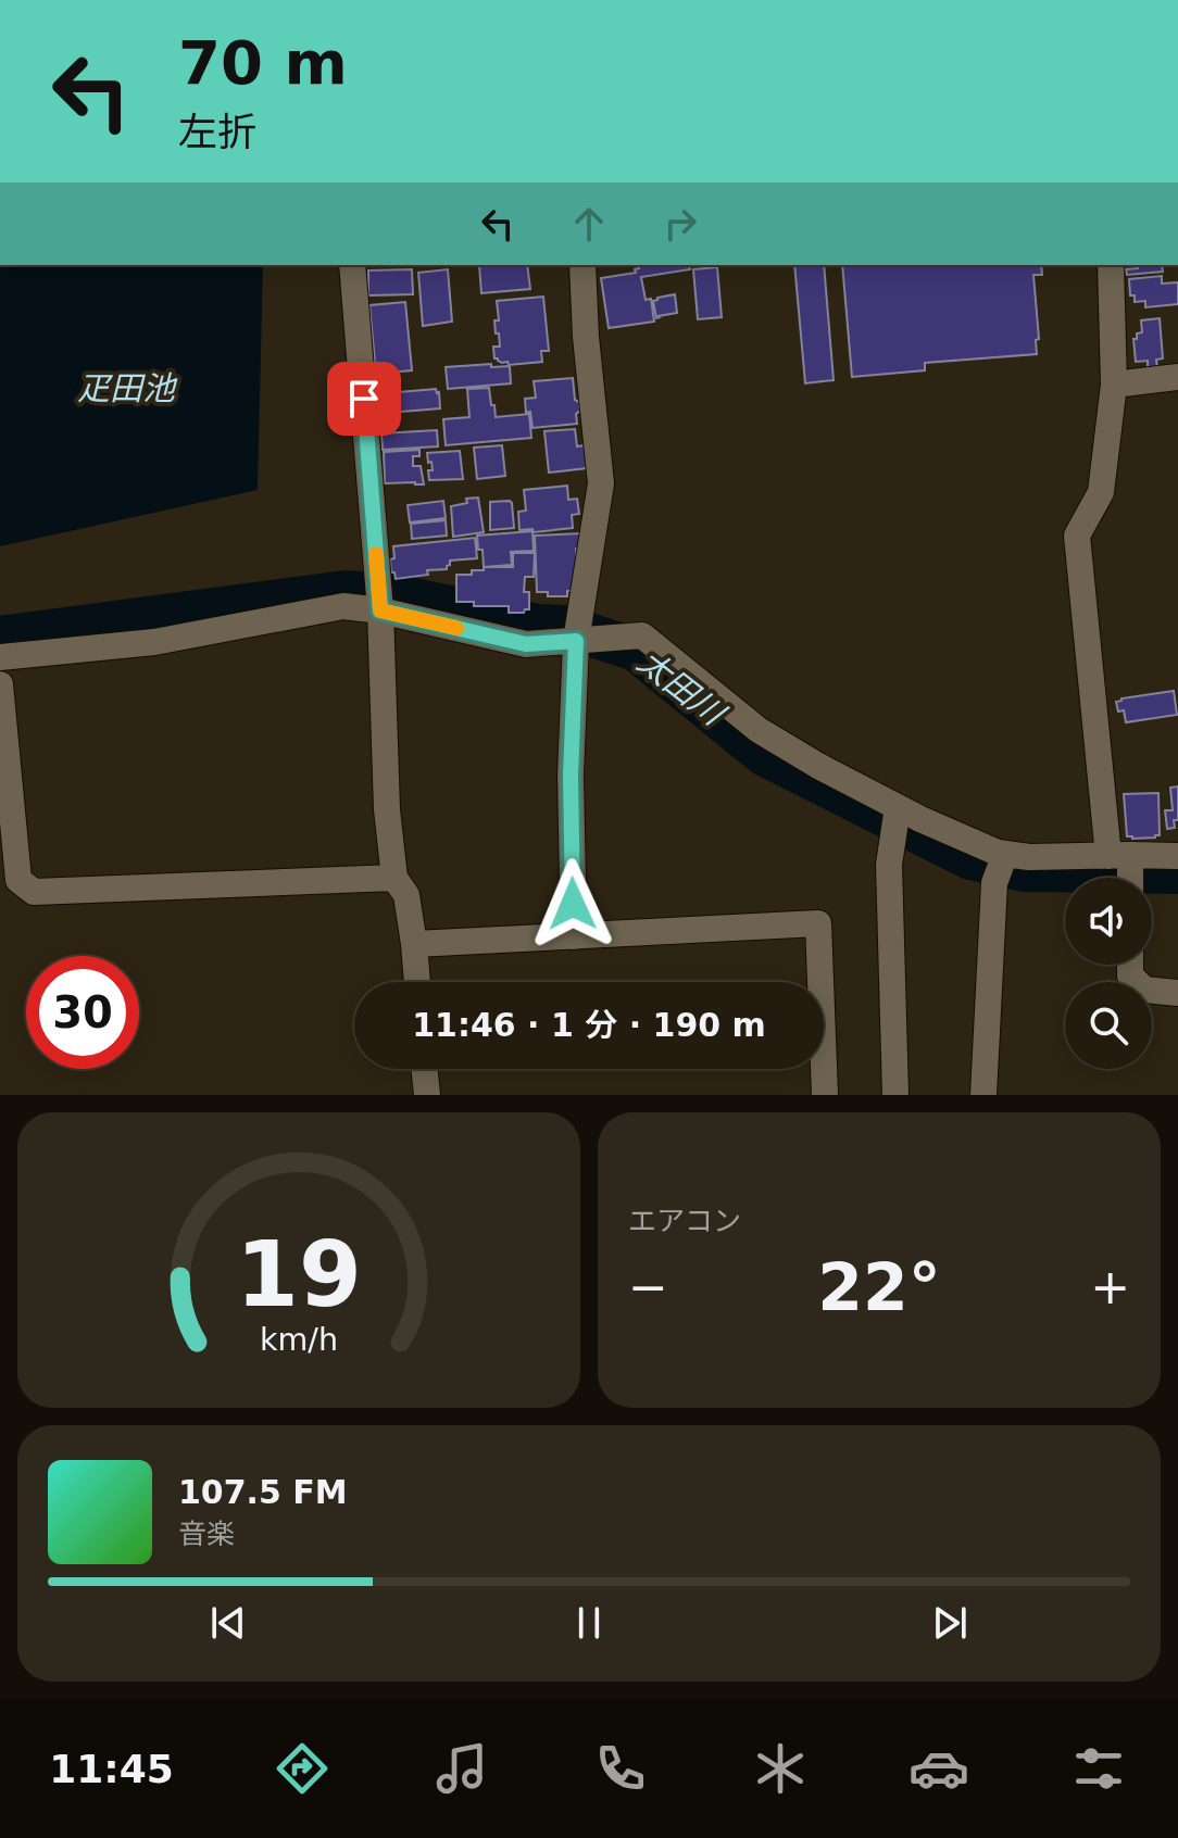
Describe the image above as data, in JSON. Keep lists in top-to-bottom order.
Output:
{
  "water": ["疋田池", "太田川"],
  "page": {
    "turn": ["70 m", "左折"],
    "limit": "30",
    "trip": "11:46 · 1 分 · 190 m",
    "tile": "エアコン",
    "heat": ["−", "22°", "+"],
    "song": ["107.5 FM", "音楽"],
    "tabs": "11:45",
    "gauge": ["19", "km/h"]
  }
}
